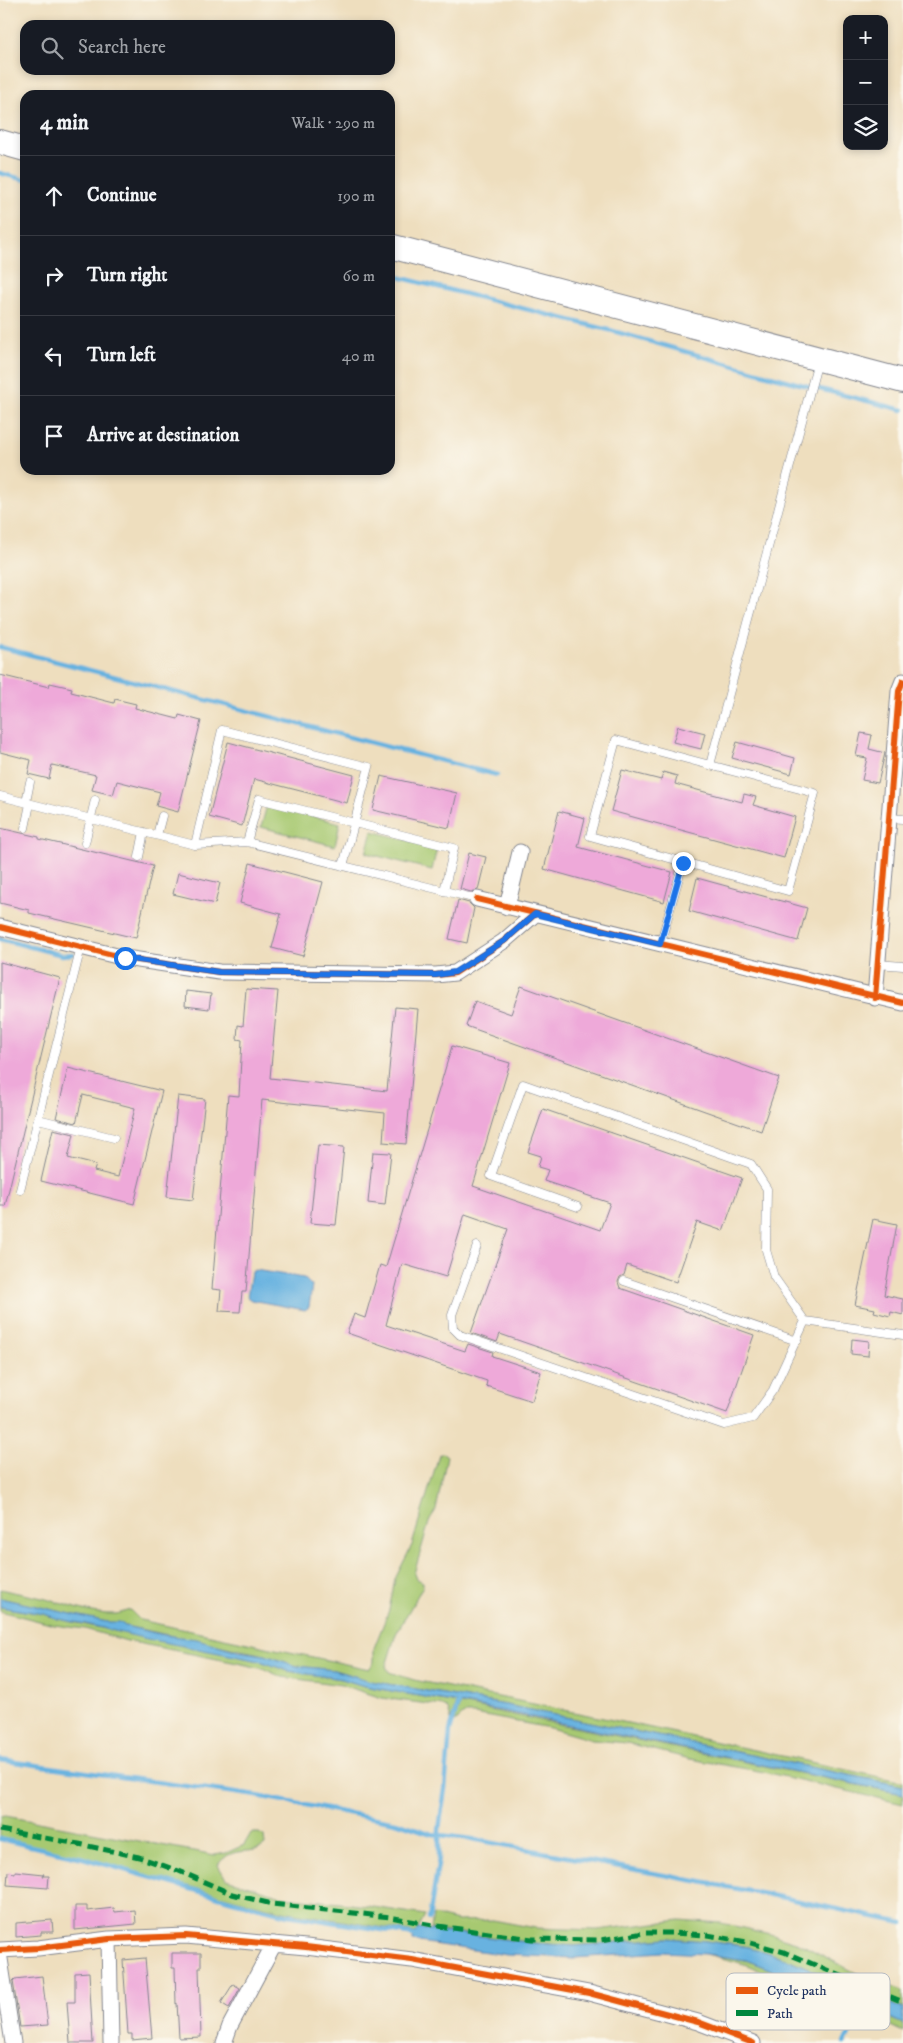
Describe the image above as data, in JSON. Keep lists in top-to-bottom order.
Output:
{
  "legend": ["Cycle path", "Path"],
  "page": {
    "map_buttons": ["+", "−"],
    "search": "Search here",
    "heading": ["4 min", "Walk · 290 m"],
    "list": [
      ["Continue", "190 m"],
      ["Turn right", "60 m"],
      ["Turn left", "40 m"],
      "Arrive at destination"
    ]
  }
}
